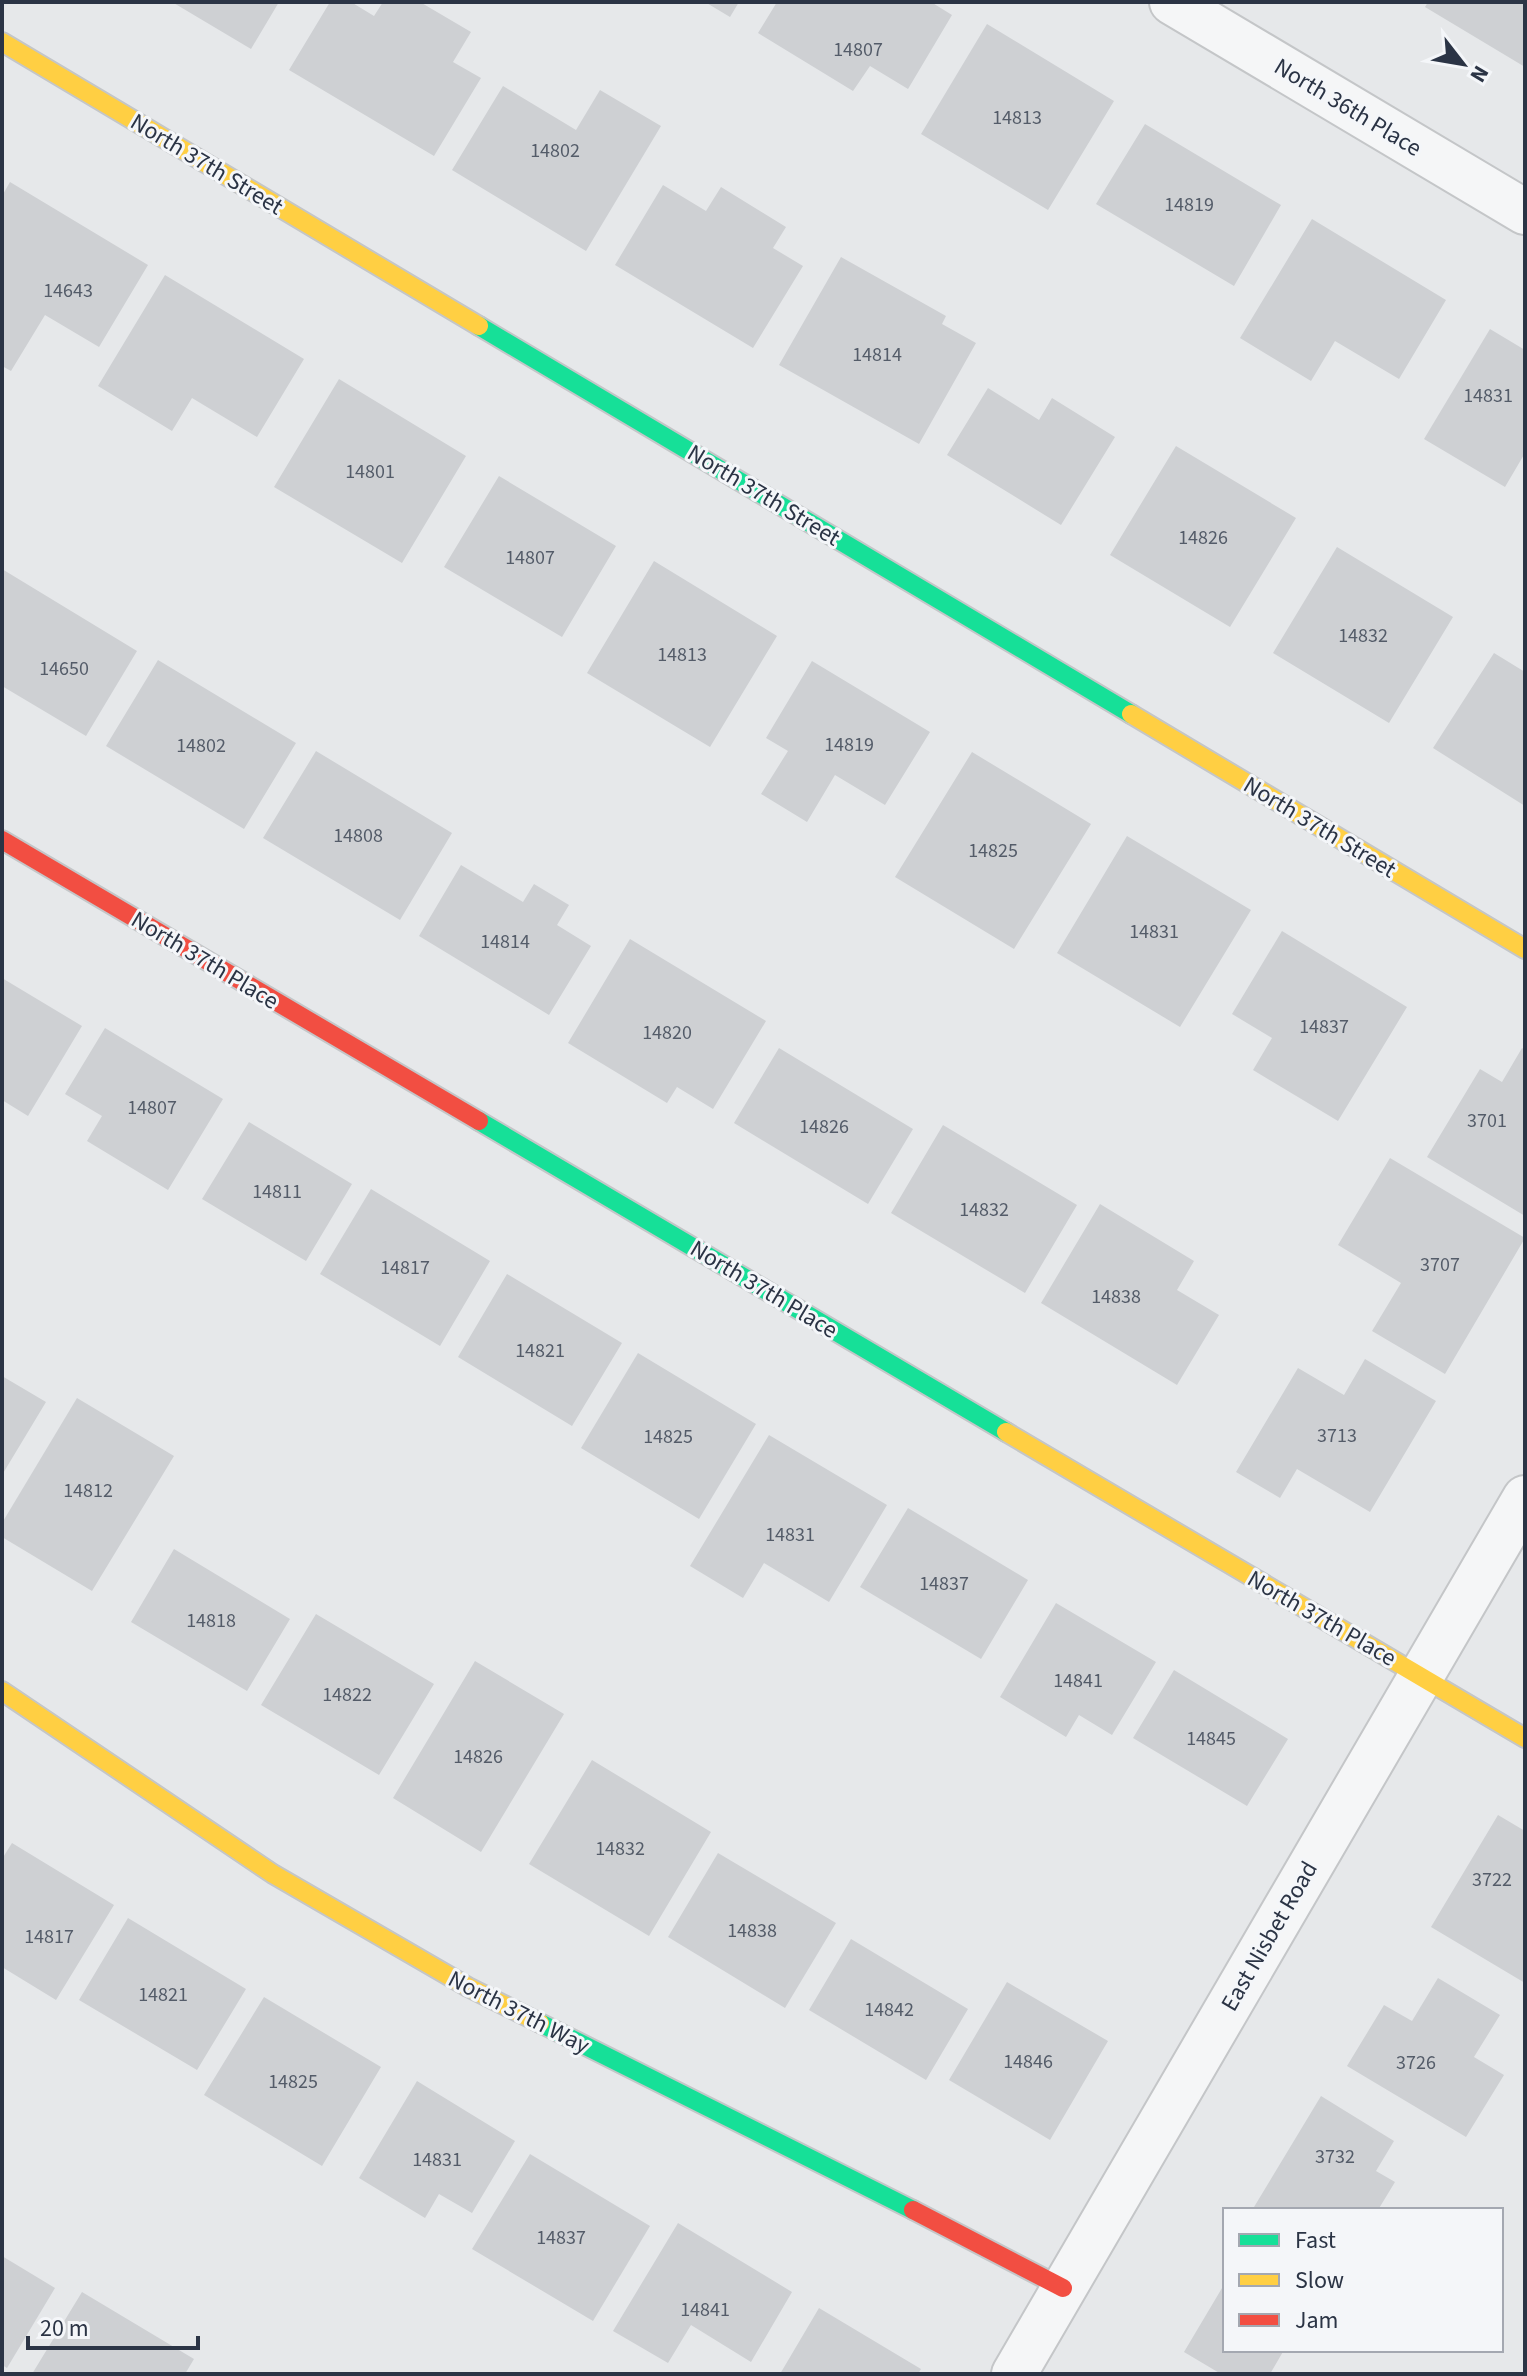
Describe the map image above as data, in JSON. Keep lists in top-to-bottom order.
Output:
{
  "streets": {
    "street": [
      "North 36th Place",
      "North 37th Street",
      "North 37th Place",
      "East Nisbet Road",
      "North 37th Way"
    ]
  },
  "crossings": [
    ["North 37th Place", "East Nisbet Road"],
    ["East Nisbet Road", "North 37th Way"]
  ],
  "house_numbers": [
    "14807",
    "14813",
    "14802",
    "14819",
    "14643",
    "14814",
    "14831",
    "14801",
    "14826",
    "14807",
    "14832",
    "14813",
    "14650",
    "14819",
    "14802",
    "14808",
    "14825",
    "14831",
    "14814",
    "14837",
    "14820",
    "14807",
    "3701",
    "14826",
    "14811",
    "14832",
    "3707",
    "14817",
    "14838",
    "14821",
    "3713",
    "14825",
    "14812",
    "14831",
    "14837",
    "14818",
    "14841",
    "14822",
    "14845",
    "14826",
    "14832",
    "3722",
    "14838",
    "14817",
    "14821",
    "14842",
    "14846",
    "3726",
    "14825",
    "3732",
    "14831",
    "14837",
    "14841"
  ],
  "legend": ["Fast", "Slow", "Jam"],
  "scale_bar": "20 m",
  "north": "bottom right"
}
